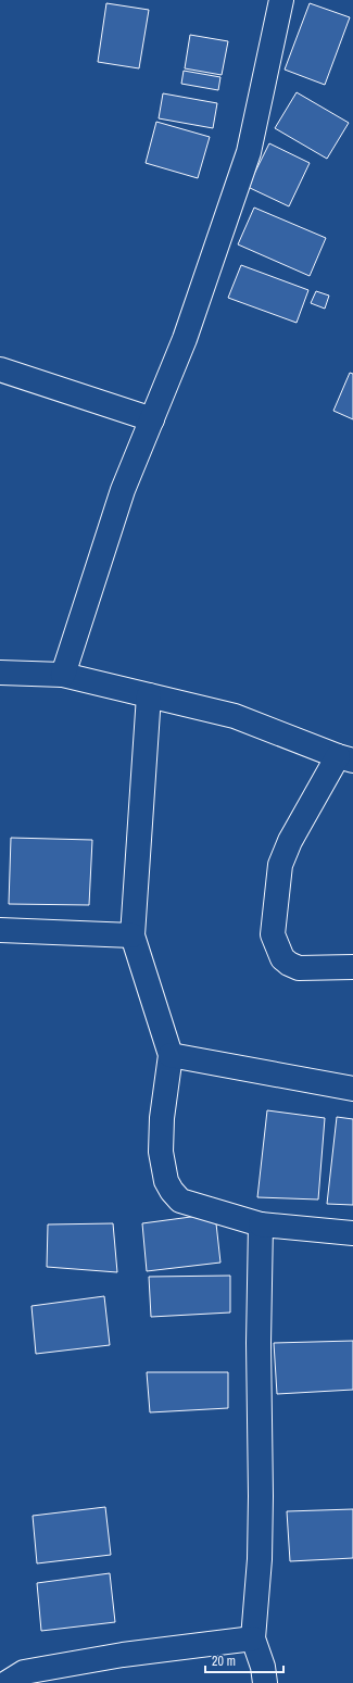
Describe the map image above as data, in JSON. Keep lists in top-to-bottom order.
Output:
{
  "scale_bar": "20 m"
}
